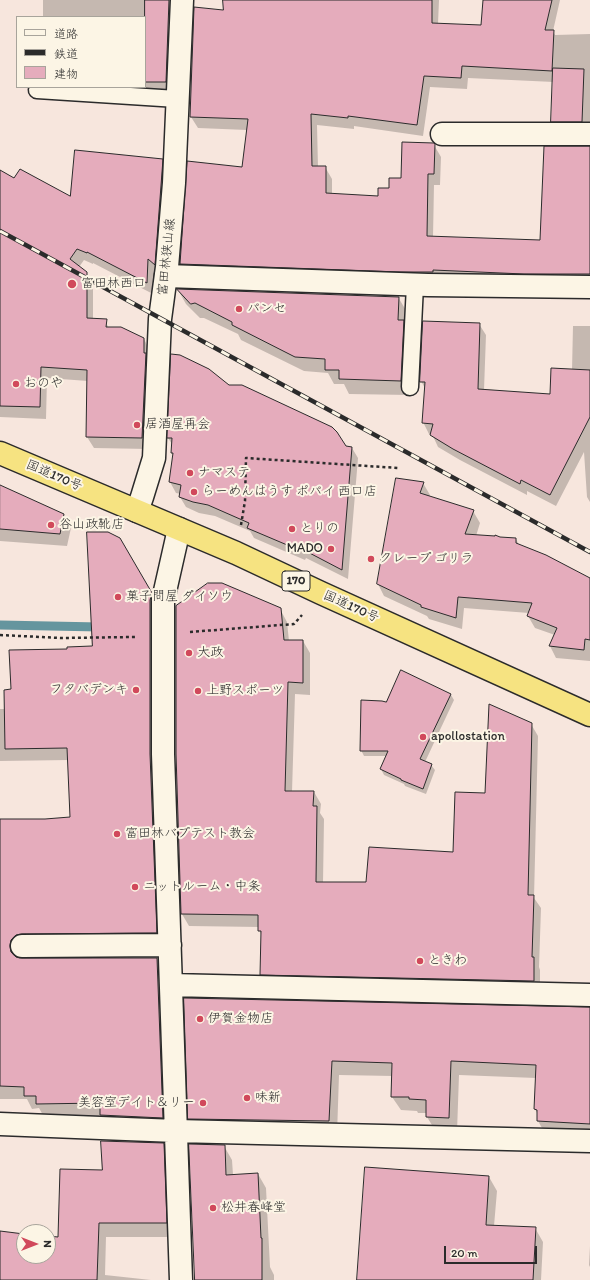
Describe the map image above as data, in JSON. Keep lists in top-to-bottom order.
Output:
{
  "streets": {
    "highway": ["国道170号", "170"],
    "street": ["富田林狭山線"]
  },
  "crossings": [
    ["富田林狭山線", "国道170号"]
  ],
  "places": [
    "富田林西口",
    "パンセ",
    "おのや",
    "居酒屋再会",
    "ナマステ",
    "らーめんはうす ポパイ 西口店",
    "谷山政靴店",
    "とりの",
    "MADO",
    "クレープ ゴリラ",
    "菓子問屋 ダイソウ",
    "大政",
    "フタバデンキ",
    "上野スポーツ",
    "apollostation",
    "富田林バプテスト教会",
    "ニットルーム・中条",
    "ときわ",
    "伊賀金物店",
    "味新",
    "美容室デイト＆リー",
    "松井春峰堂"
  ],
  "legend": ["道路", "鉄道", "建物"],
  "scale_bar": "20 m",
  "north": "right"
}
